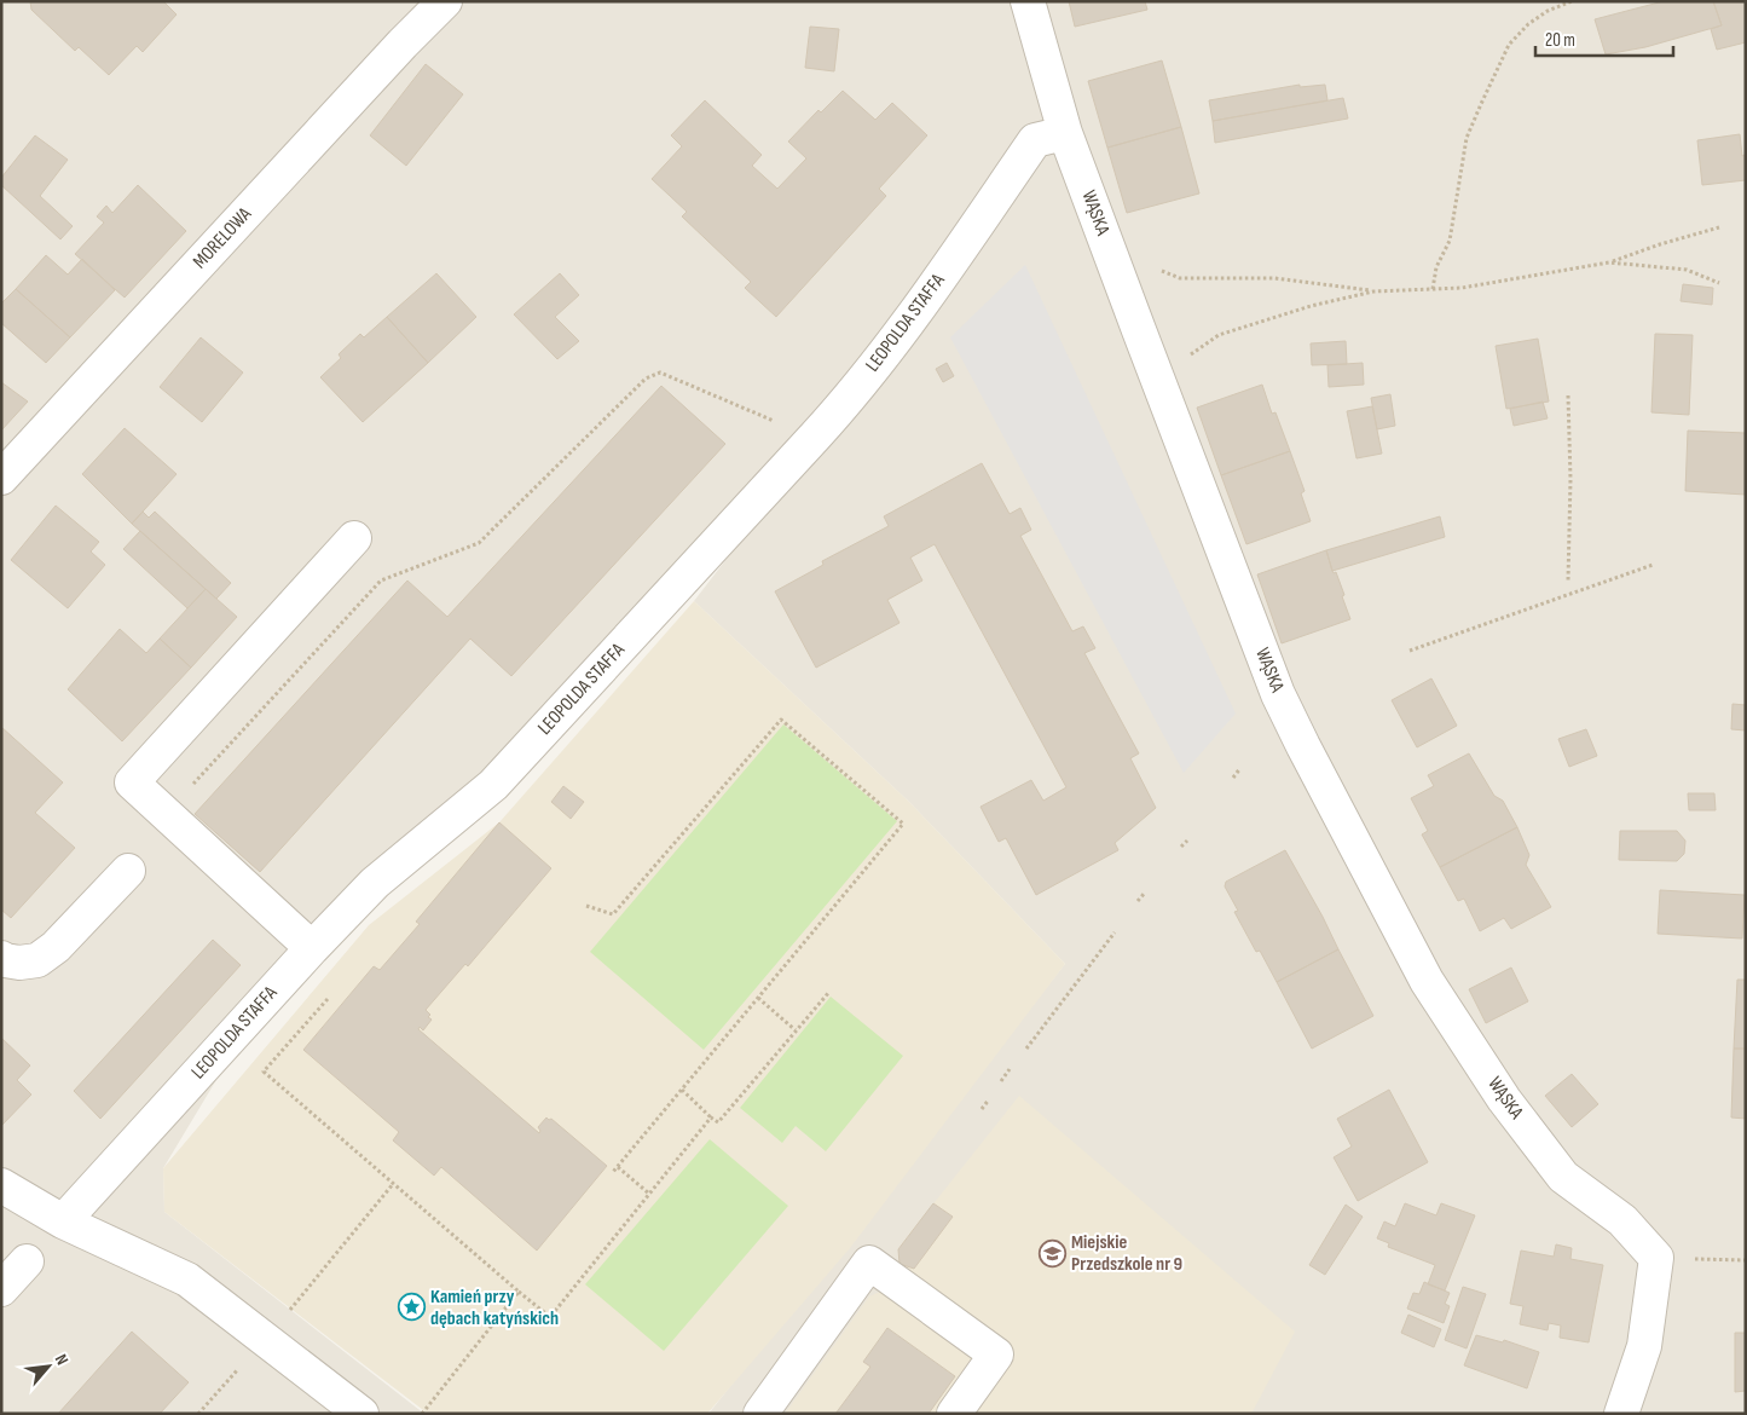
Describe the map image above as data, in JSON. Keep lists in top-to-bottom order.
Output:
{
  "streets": {
    "street": ["WĄSKA", "MORELOWA", "LEOPOLDA STAFFA"]
  },
  "crossings": [
    ["WĄSKA", "LEOPOLDA STAFFA"]
  ],
  "places": {
    "school or university": ["Miejskie Przedszkole nr 9"],
    "place": ["Kamień przy dębach katyńskich"]
  },
  "scale_bar": "20 m",
  "north": "top right"
}
